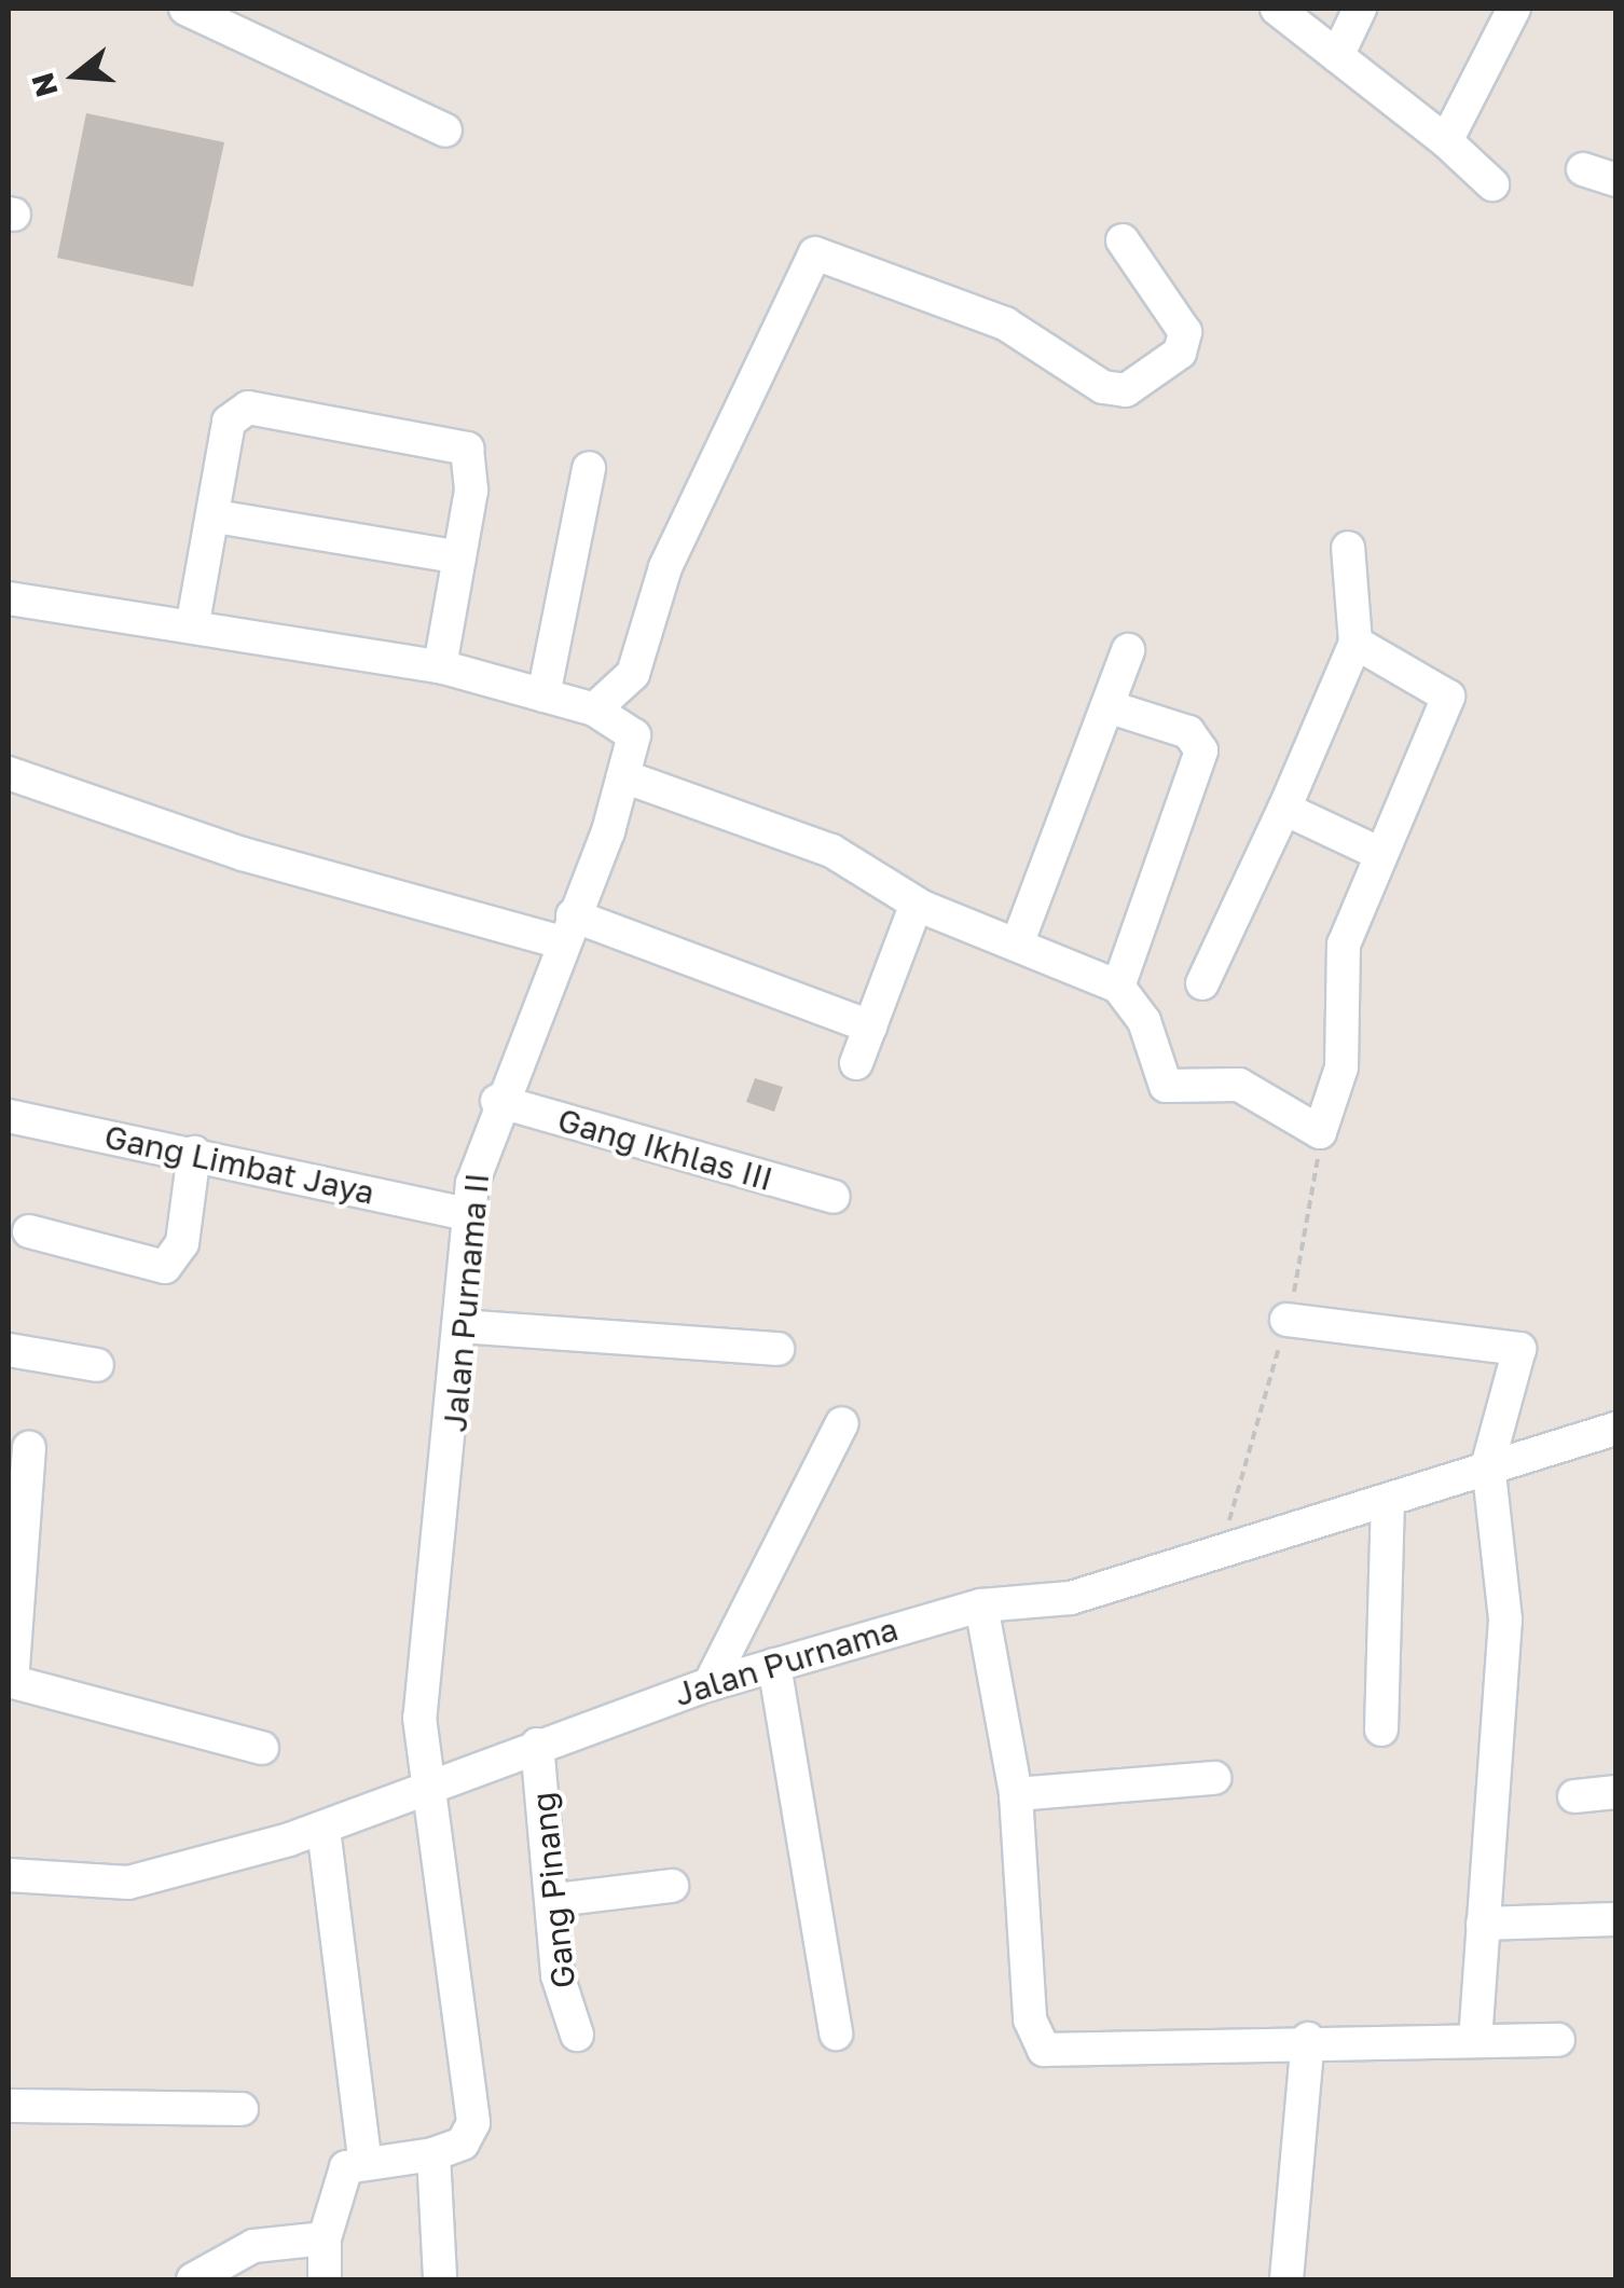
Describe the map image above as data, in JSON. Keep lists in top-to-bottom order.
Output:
{
  "streets": {
    "street": [
      "Gang Ikhlas III",
      "Gang Limbat Jaya",
      "Jalan Purnama II",
      "Jalan Purnama",
      "Gang Pinang"
    ]
  },
  "crossings": [
    ["Gang Ikhlas III", "Jalan Purnama II"],
    ["Gang Limbat Jaya", "Jalan Purnama II"],
    ["Jalan Purnama II", "Jalan Purnama"],
    ["Jalan Purnama", "Gang Pinang"]
  ],
  "north": "left"
}
